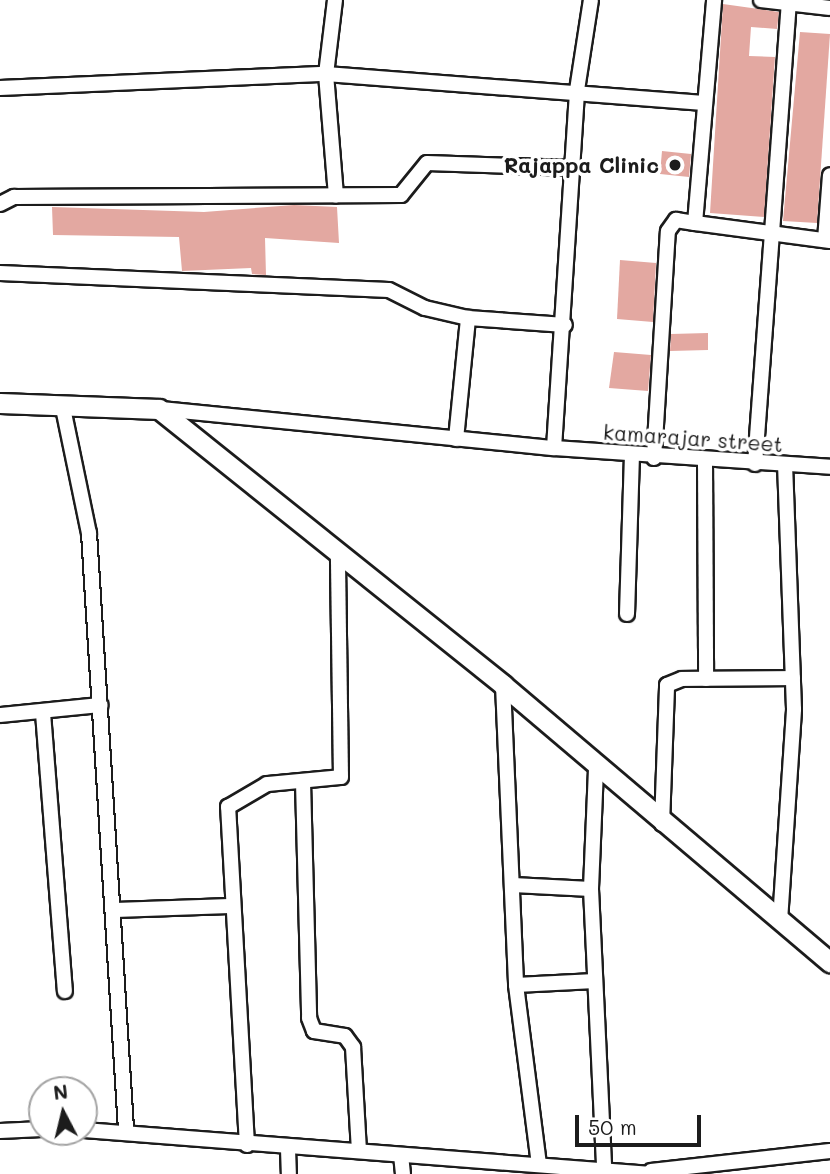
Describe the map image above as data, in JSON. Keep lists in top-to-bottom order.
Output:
{
  "streets": {
    "street": ["kamarajar street"]
  },
  "places": ["Rajappa Clinic"],
  "scale_bar": "50 m",
  "north": "top"
}
